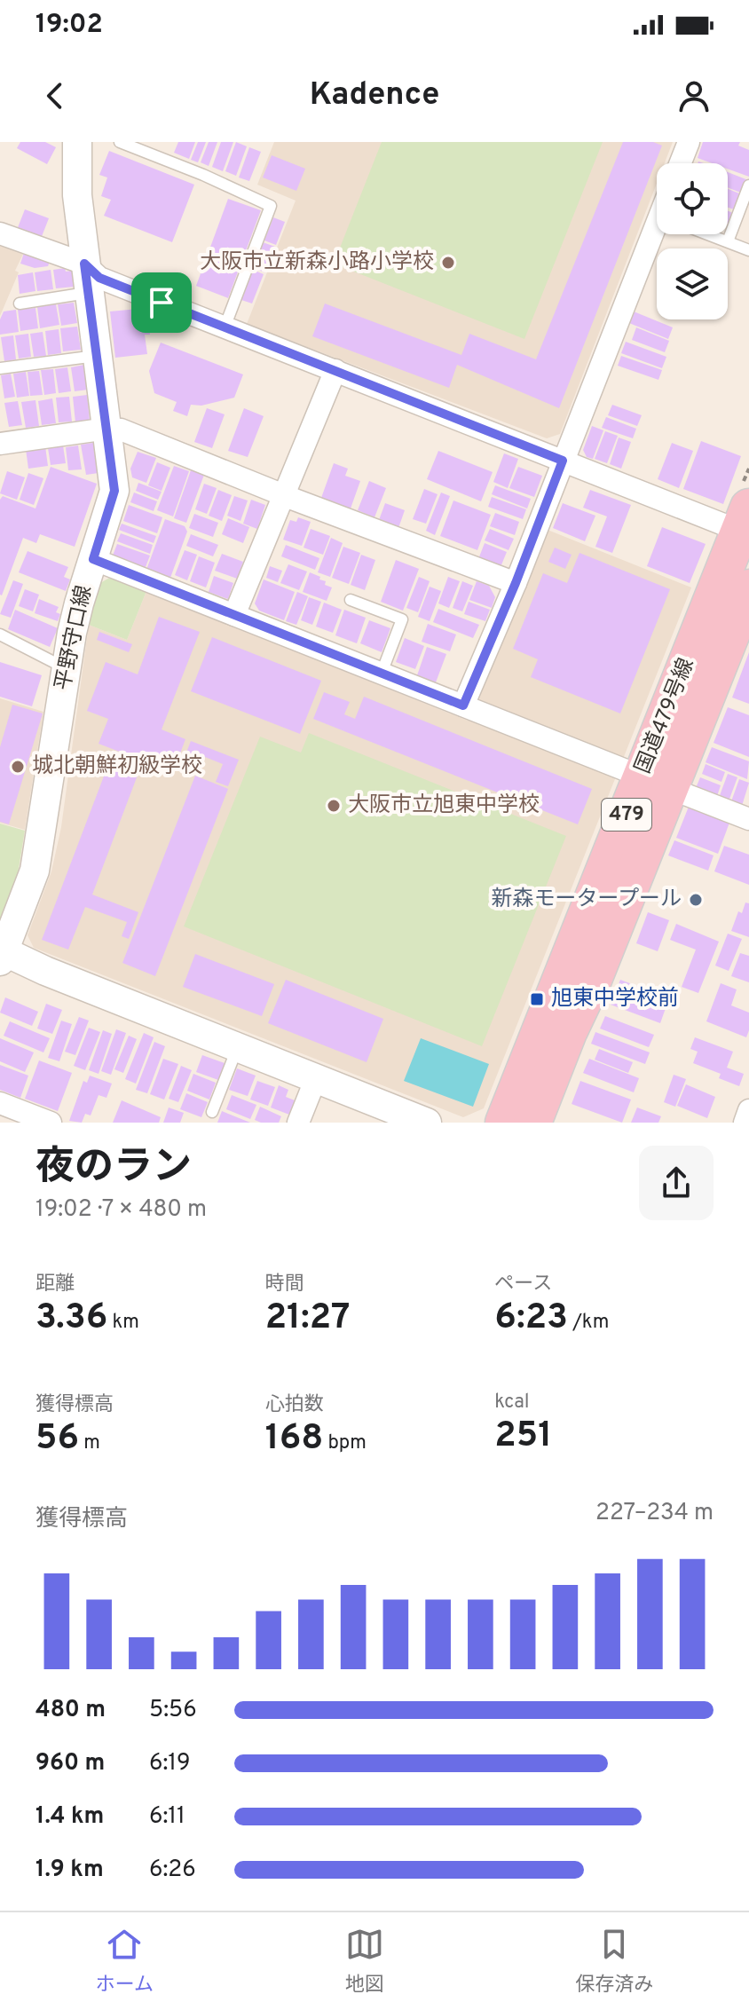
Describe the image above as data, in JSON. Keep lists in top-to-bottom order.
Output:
{
  "streets": {
    "highway": ["国道479号線", "479"],
    "main road": ["平野守口線"]
  },
  "places": {
    "other": [
      "大阪市立新森小路小学校",
      "城北朝鮮初級学校",
      "大阪市立旭東中学校",
      "新森モータープール"
    ],
    "transit": ["旭東中学校前"]
  },
  "page": {
    "status": "19:02",
    "header": "Kadence",
    "heading": ["夜のラン", "19:02 · 7 × 480 m"],
    "stats": [
      ["距離", "3.36 km"],
      ["時間", "21:27"],
      ["ペース", "6:23 /km"],
      ["獲得標高", "56 m"],
      ["心拍数", "168 bpm"],
      ["kcal", "251"]
    ],
    "chart": ["獲得標高", "227–234 m"],
    "list": [
      {
        "name": "480 m",
        "note": "5:56"
      },
      {
        "name": "960 m",
        "note": "6:19"
      },
      {
        "name": "1.4 km",
        "note": "6:11"
      },
      {
        "name": "1.9 km",
        "note": "6:26"
      }
    ],
    "tabs": ["ホーム", "地図", "保存済み"]
  }
}
